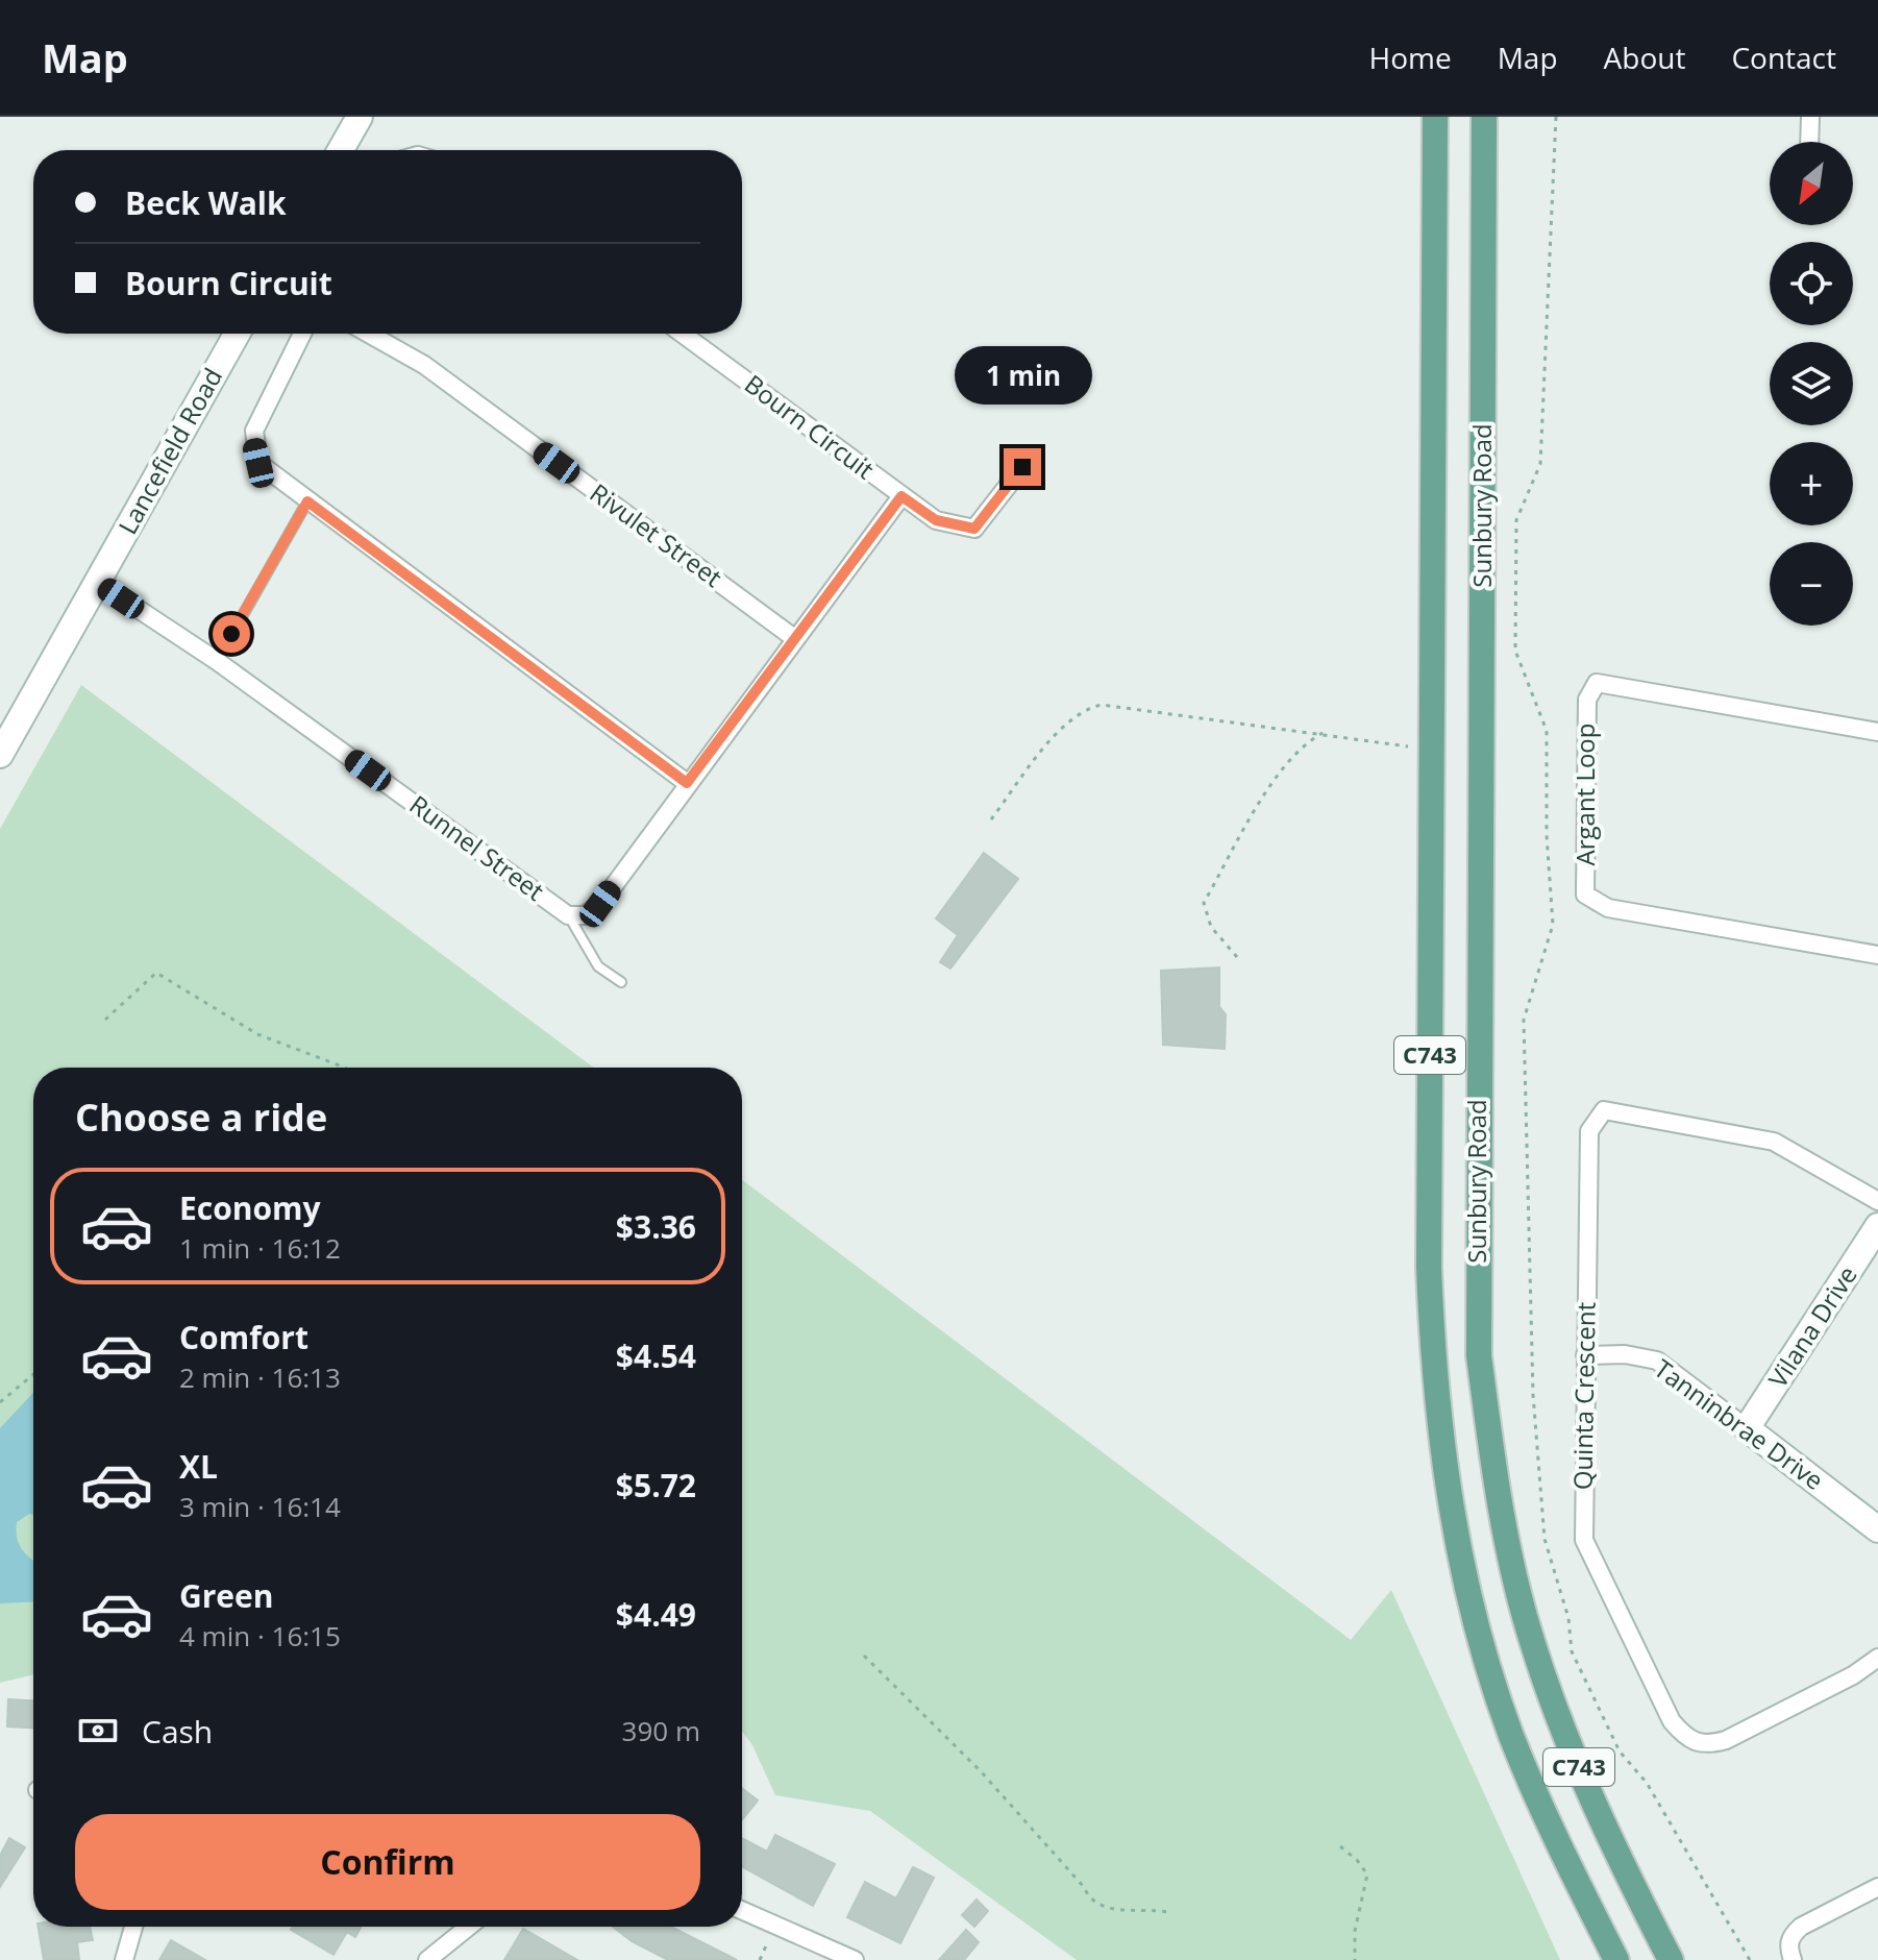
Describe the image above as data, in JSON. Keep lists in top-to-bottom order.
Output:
{
  "streets": {
    "main road": [
      "Lancefield Road",
      "Sunbury Road",
      "C743",
      "Vilana Drive",
      "Tanninbrae Drive"
    ],
    "street": [
      "Bourn Circuit",
      "Rivulet Street",
      "Argant Loop",
      "Runnel Street",
      "Quinta Crescent"
    ]
  },
  "crossings": [
    ["Bourn Circuit", "Runnel Street"],
    ["Lancefield Road", "Runnel Street"],
    ["Rivulet Street", "Runnel Street"],
    ["Vilana Drive", "Tanninbrae Drive"],
    ["Quinta Crescent", "Tanninbrae Drive"]
  ],
  "north": "bottom left",
  "page": {
    "header": "Map",
    "nav": [
      "Home",
      "Map",
      "About",
      "Contact"
    ],
    "map_buttons": ["+", "−"],
    "banner": ["Beck Walk", "Bourn Circuit"],
    "bubble": "1 min",
    "heading": "Choose a ride",
    "list": [
      {
        "name": "Economy",
        "note": "1 min · 16:12",
        "value": "$3.36"
      },
      {
        "name": "Comfort",
        "note": "2 min · 16:13",
        "value": "$4.54"
      },
      {
        "name": "XL",
        "note": "3 min · 16:14",
        "value": "$5.72"
      },
      {
        "name": "Green",
        "note": "4 min · 16:15",
        "value": "$4.49"
      }
    ],
    "pay": ["Cash", "390 m"],
    "buttons": "Confirm"
  }
}
